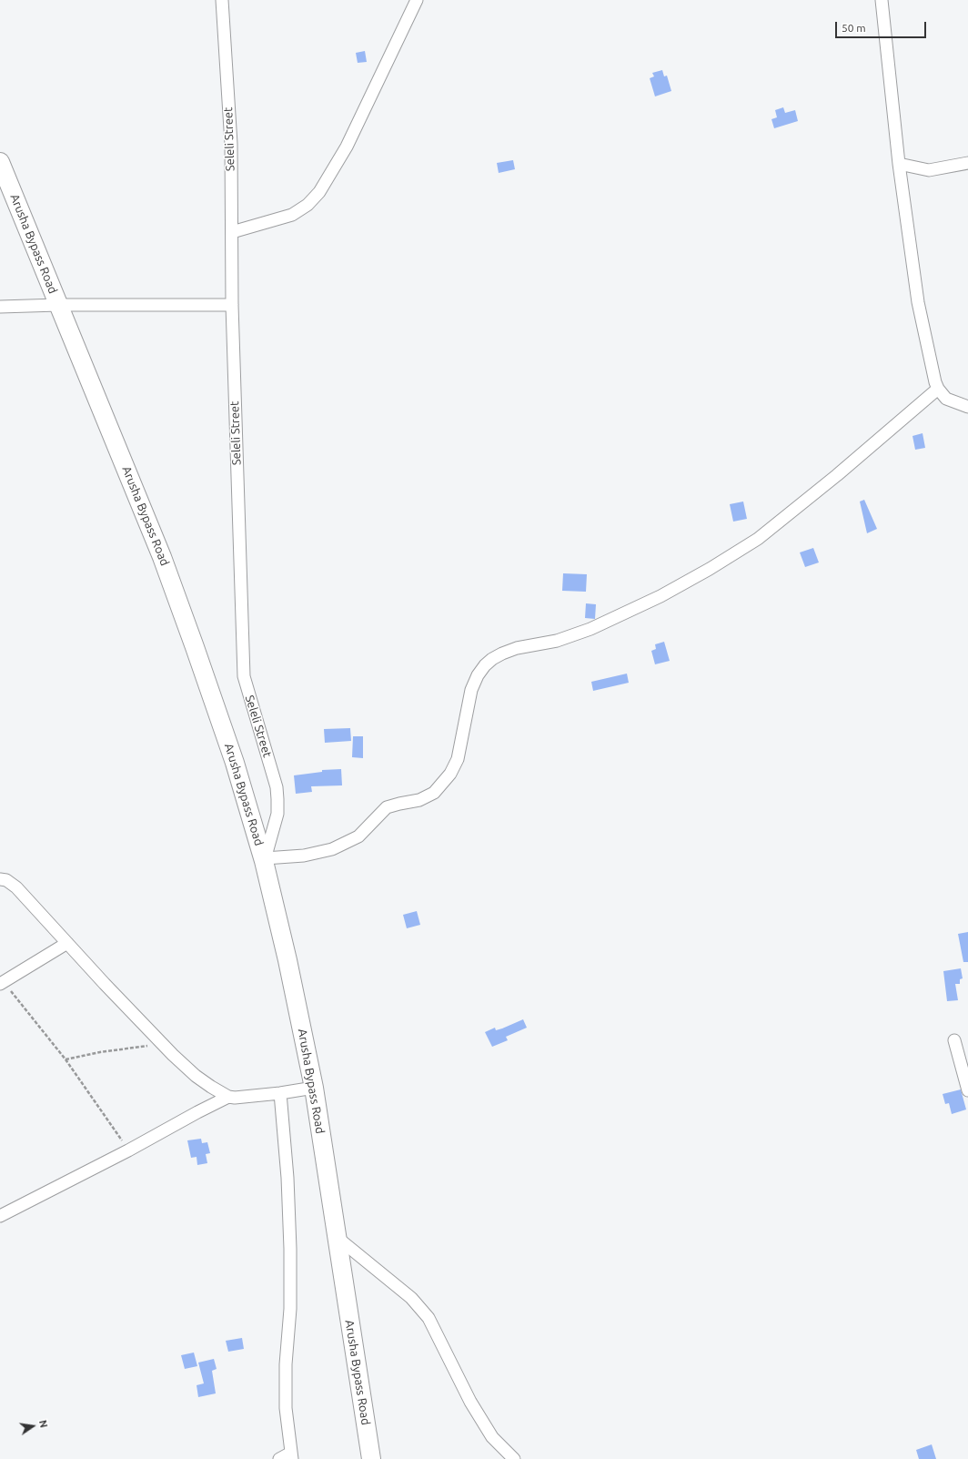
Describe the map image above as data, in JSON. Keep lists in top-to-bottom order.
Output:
{
  "streets": {
    "main road": ["Arusha Bypass Road"],
    "street": ["Seleli Street"]
  },
  "crossings": [
    ["Seleli Street", "Arusha Bypass Road"]
  ],
  "scale_bar": "50 m",
  "north": "right"
}
